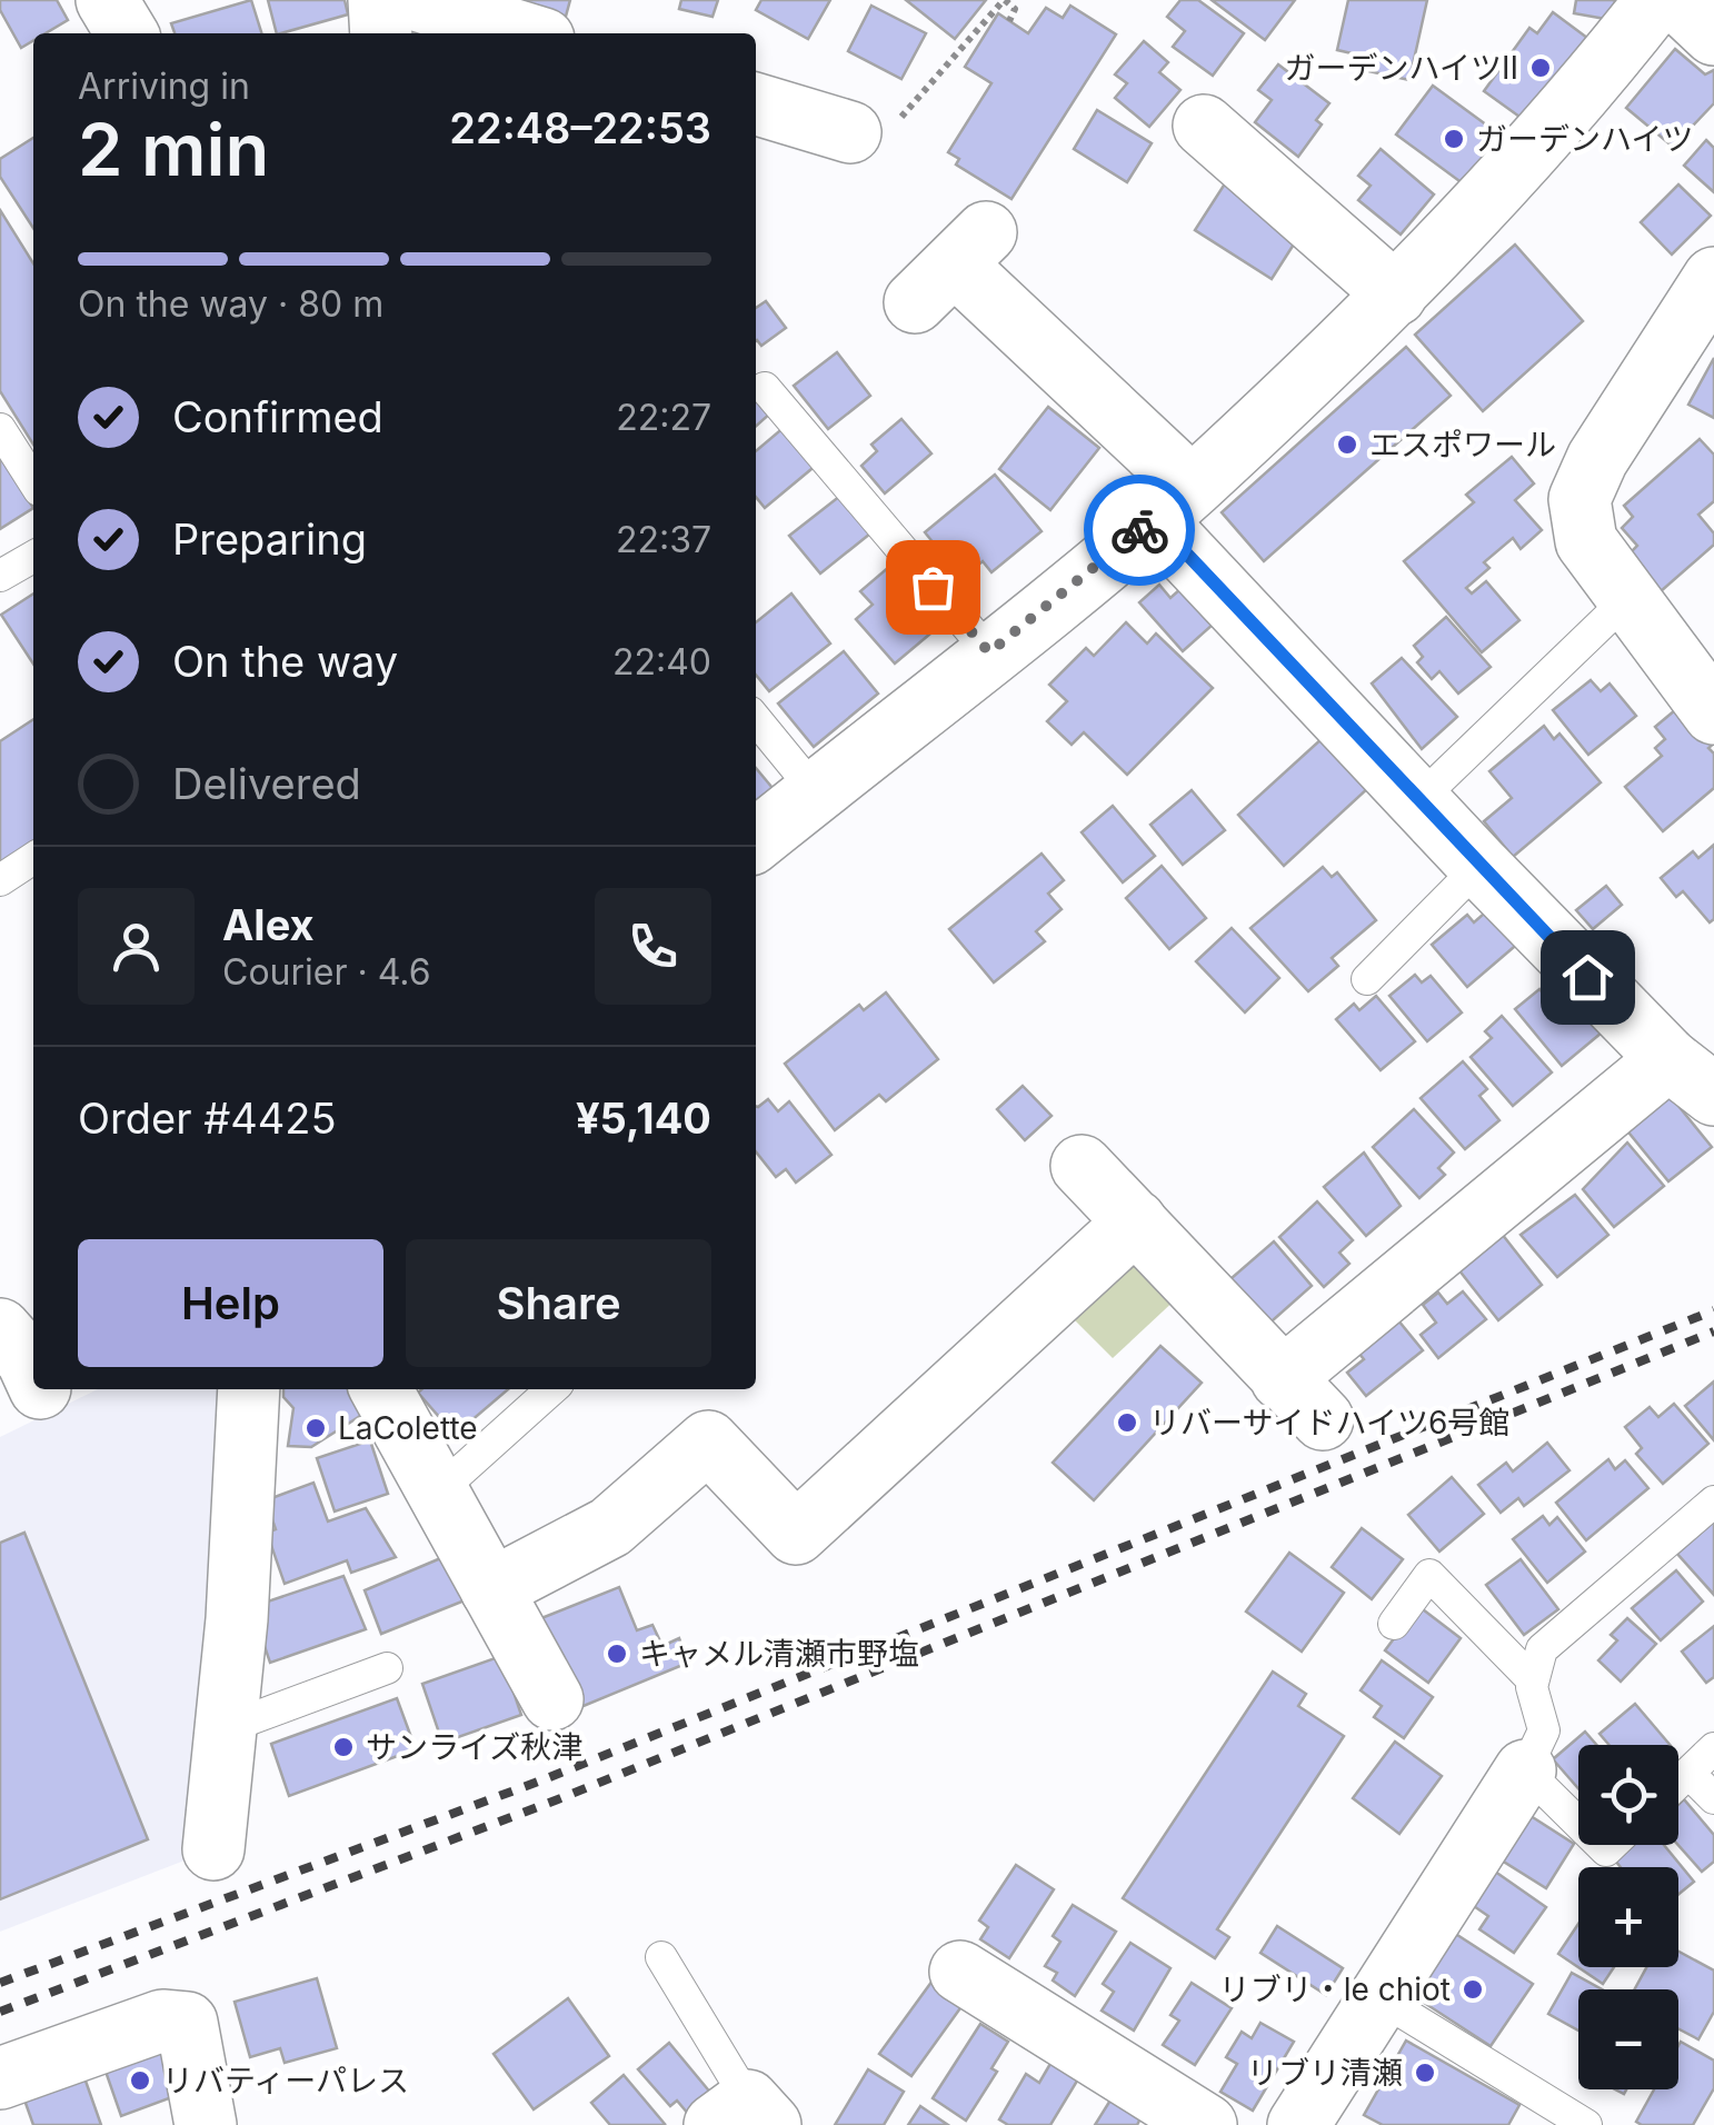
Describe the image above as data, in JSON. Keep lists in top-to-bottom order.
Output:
{
  "places": [
    "ガーデンハイツⅡ",
    "ガーデンハイツ",
    "エスポワール",
    "リバーサイドハイツ6号館",
    "LaColette",
    "キャメル清瀬市野塩",
    "サンライズ秋津",
    "リブリ・le chiot",
    "リブリ清瀬",
    "リバティーパレス"
  ],
  "page": {
    "heading": ["2 min", "Arriving in", "22:48–22:53"],
    "panel": [
      "Alex",
      "Courier · 4.6",
      "Order #4425",
      "¥5,140"
    ],
    "bar": "On the way · 80 m",
    "list": [
      ["Confirmed", "22:27"],
      ["Preparing", "22:37"],
      ["On the way", "22:40"],
      "Delivered"
    ],
    "buttons": ["Help", "Share"],
    "map_buttons": ["+", "−"]
  }
}
